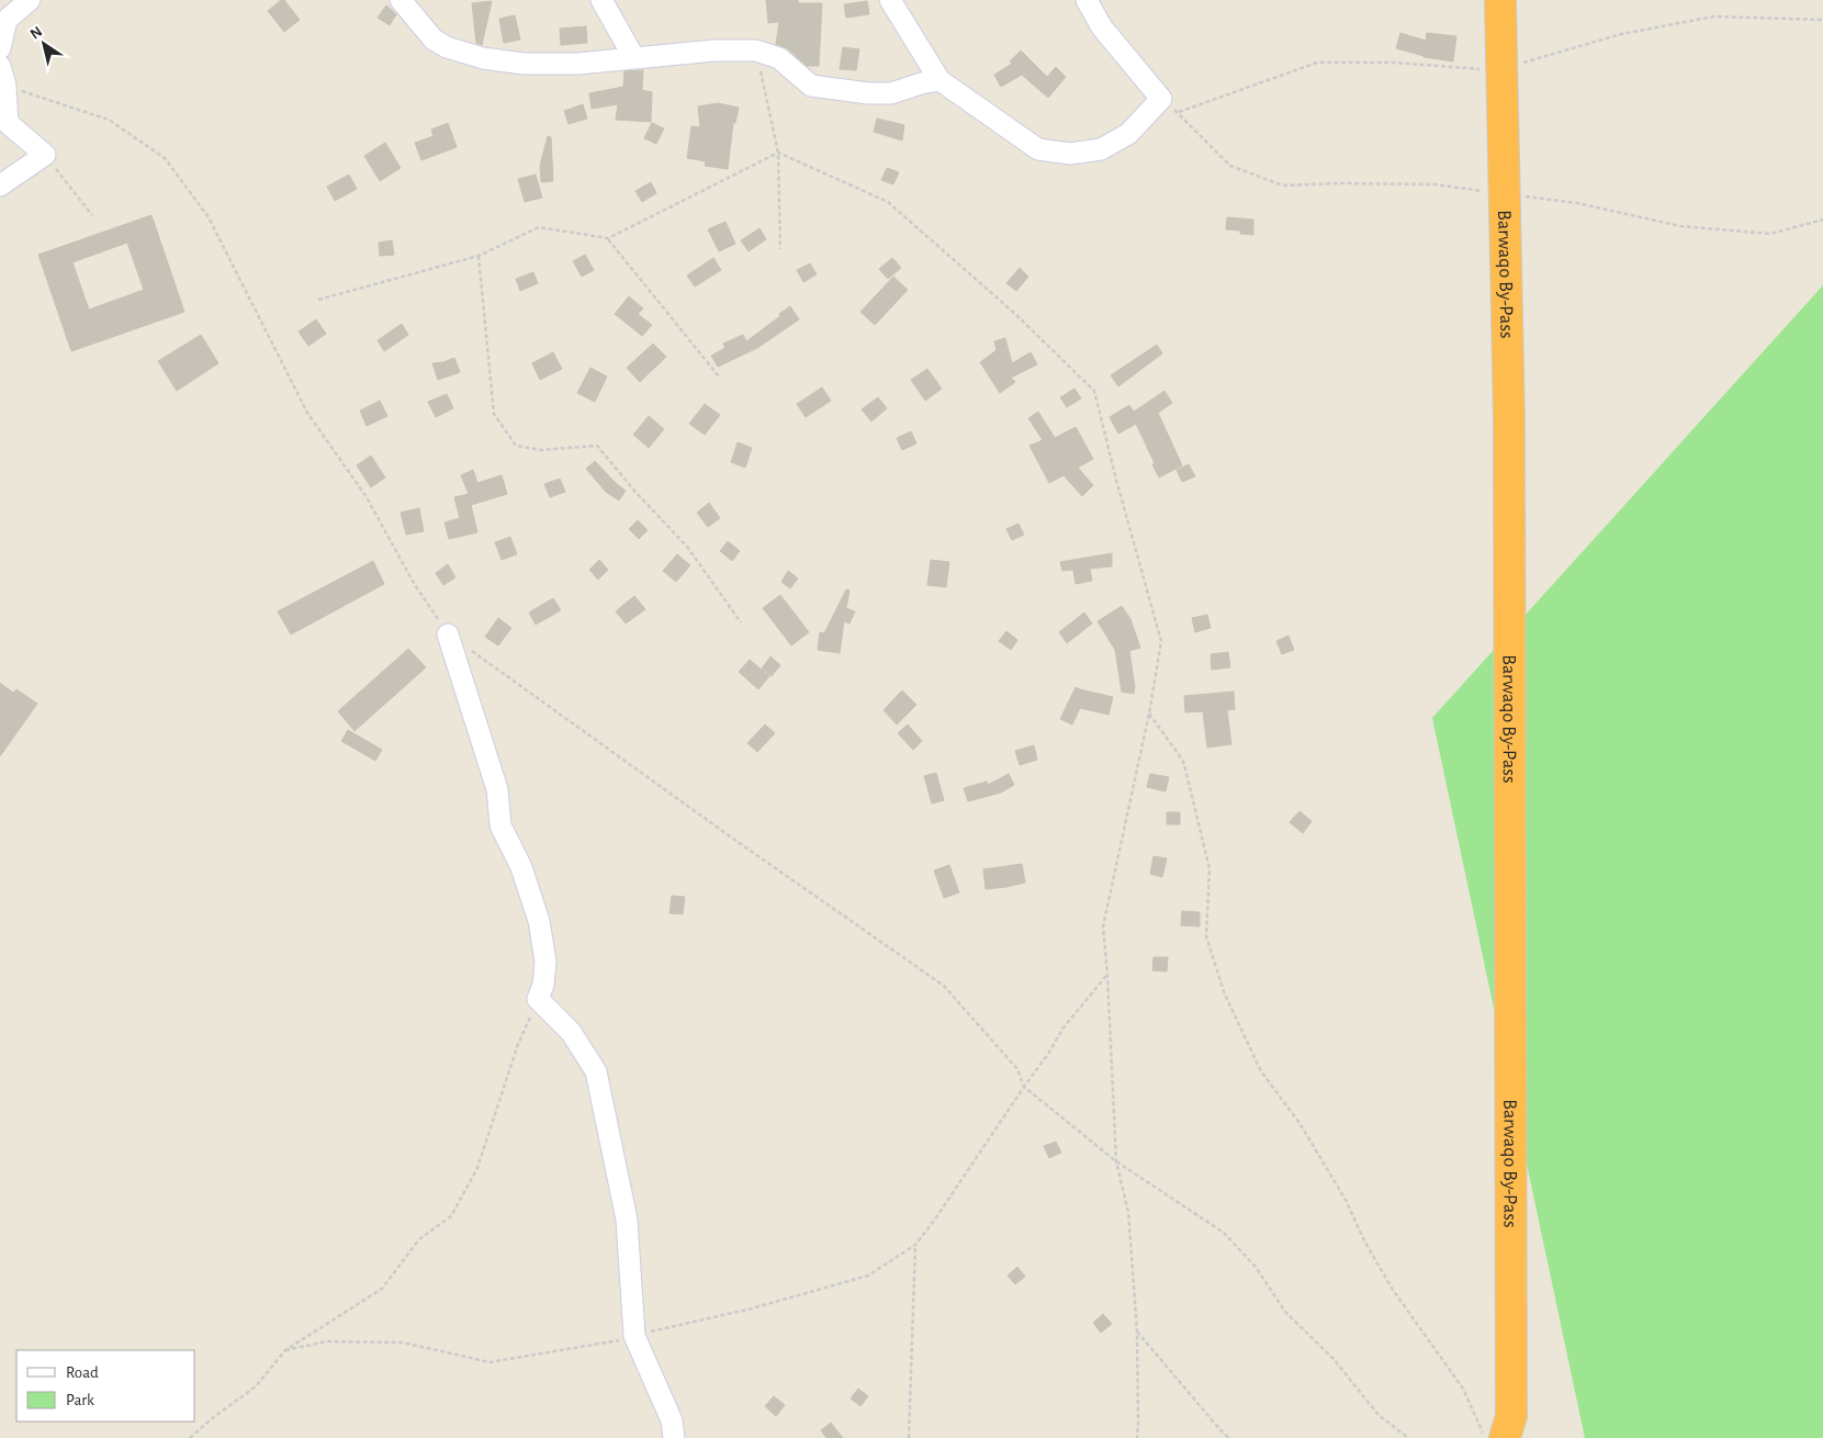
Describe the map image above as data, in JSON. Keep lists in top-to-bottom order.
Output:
{
  "streets": {
    "highway": ["Barwaqo By-Pass"]
  },
  "legend": ["Road", "Park"],
  "north": "top left"
}
